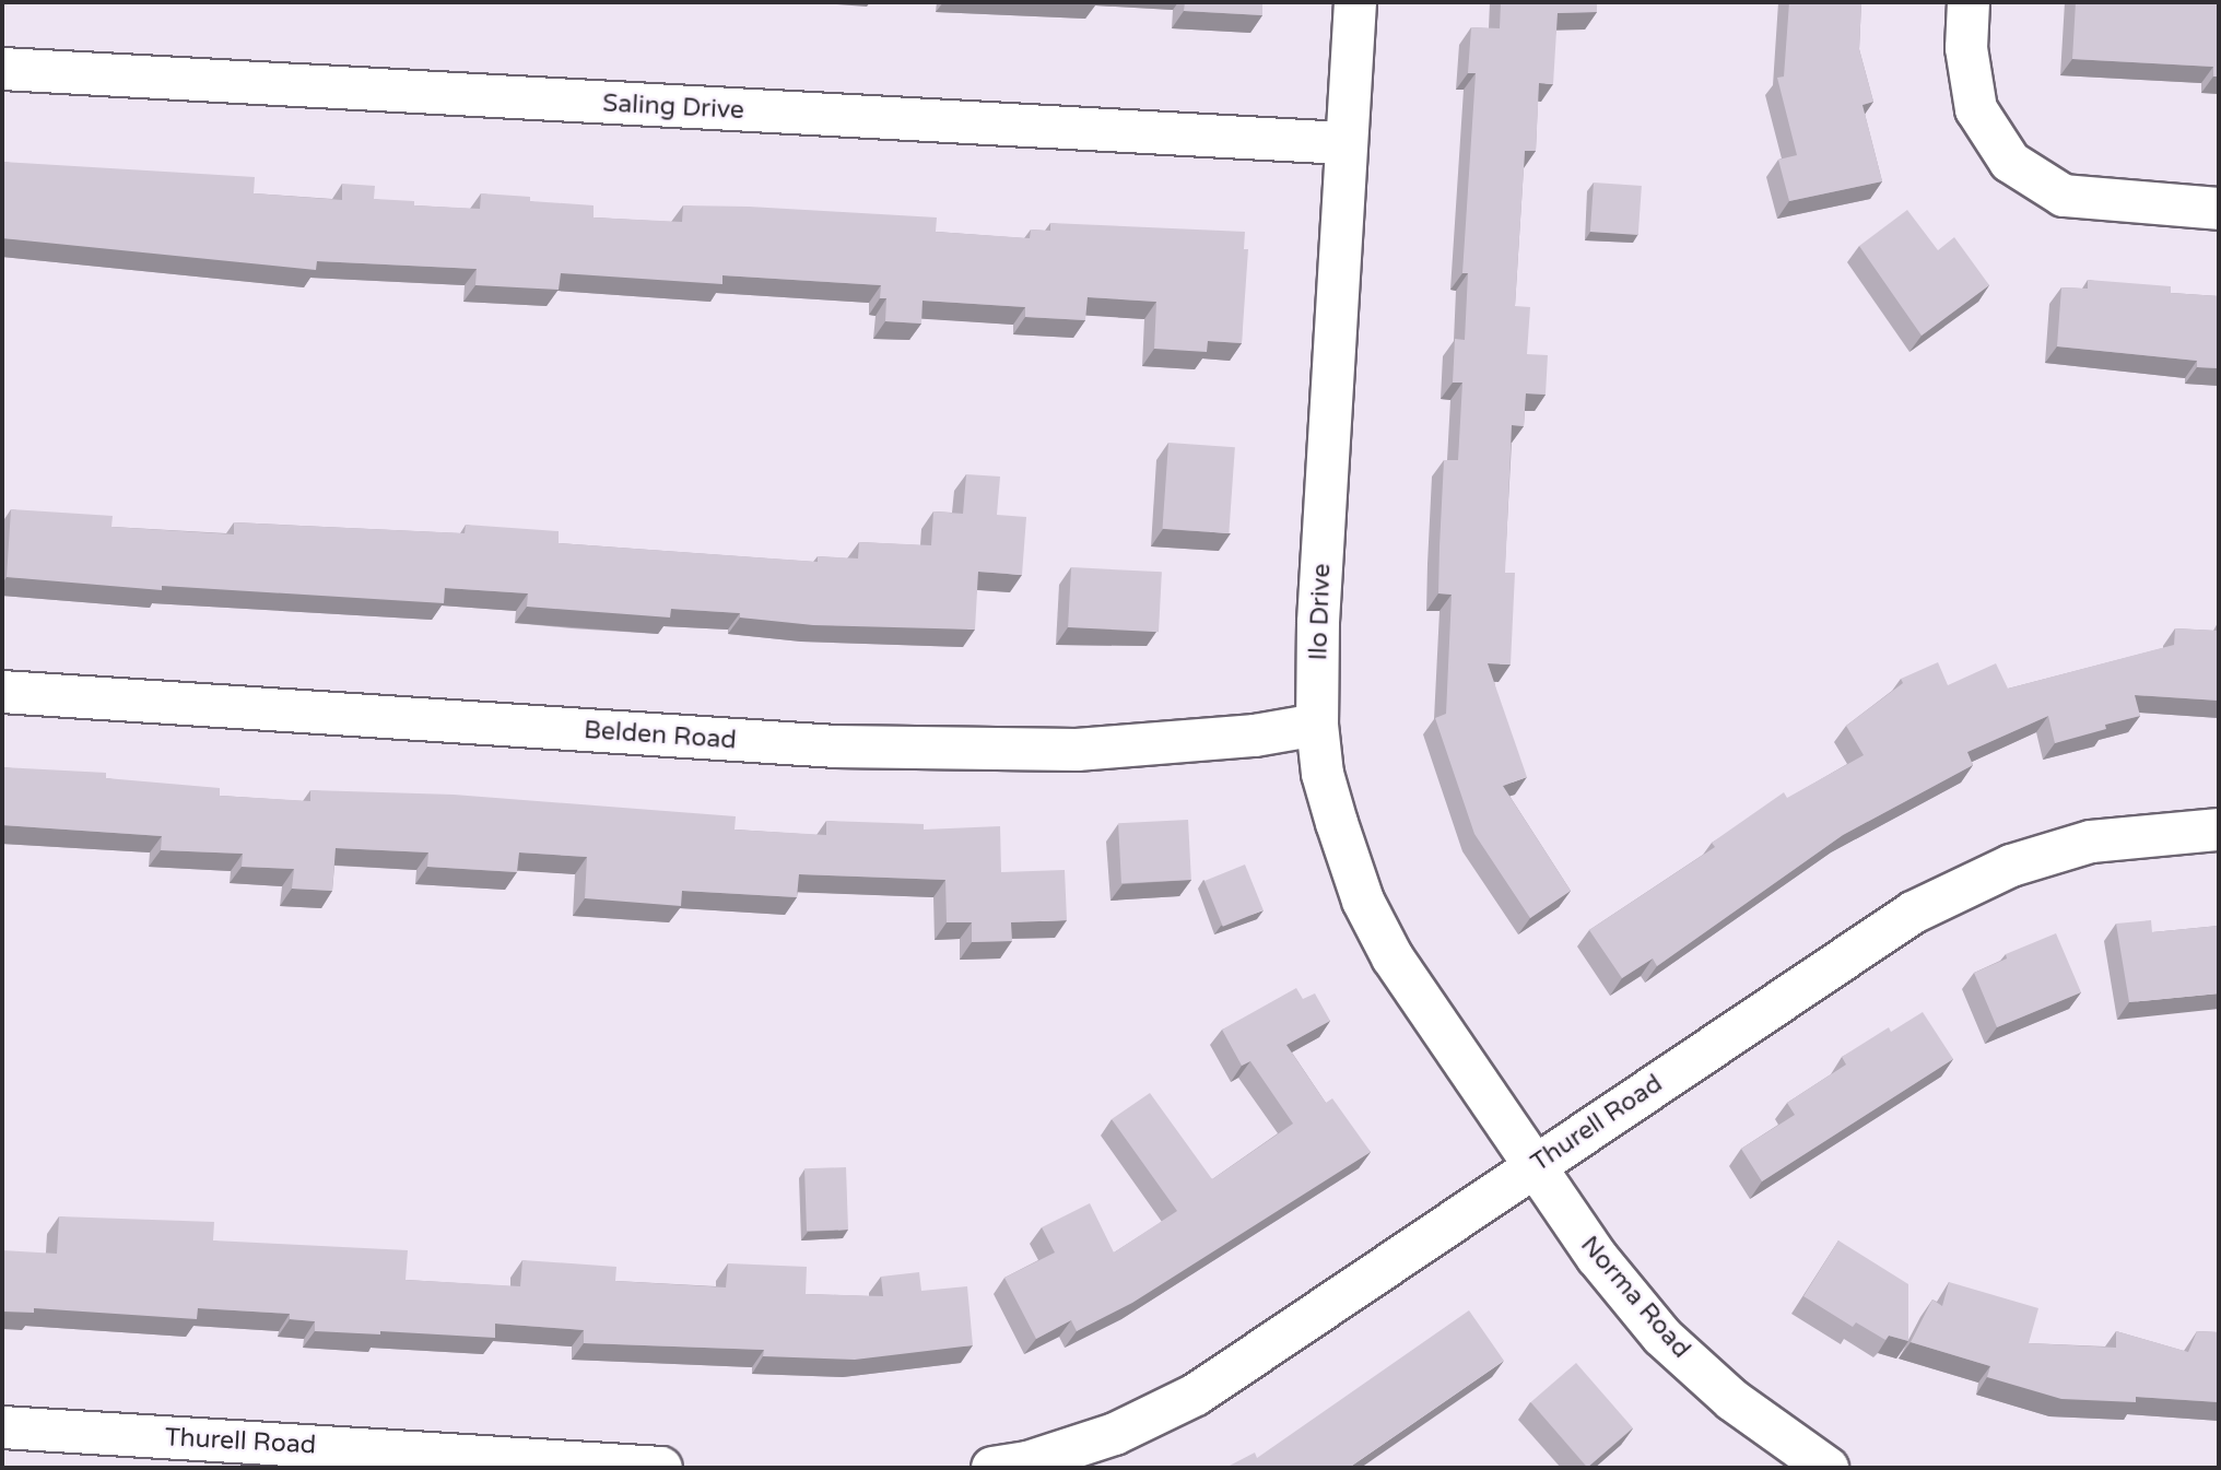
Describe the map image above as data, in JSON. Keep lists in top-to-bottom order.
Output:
{
  "streets": {
    "street": [
      "Saling Drive",
      "Ilo Drive",
      "Belden Road",
      "Thurell Road",
      "Norma Road"
    ]
  },
  "crossings": [
    ["Saling Drive", "Ilo Drive"],
    ["Ilo Drive", "Belden Road"],
    ["Ilo Drive", "Thurell Road"],
    ["Ilo Drive", "Norma Road"],
    ["Thurell Road", "Norma Road"]
  ]
}
